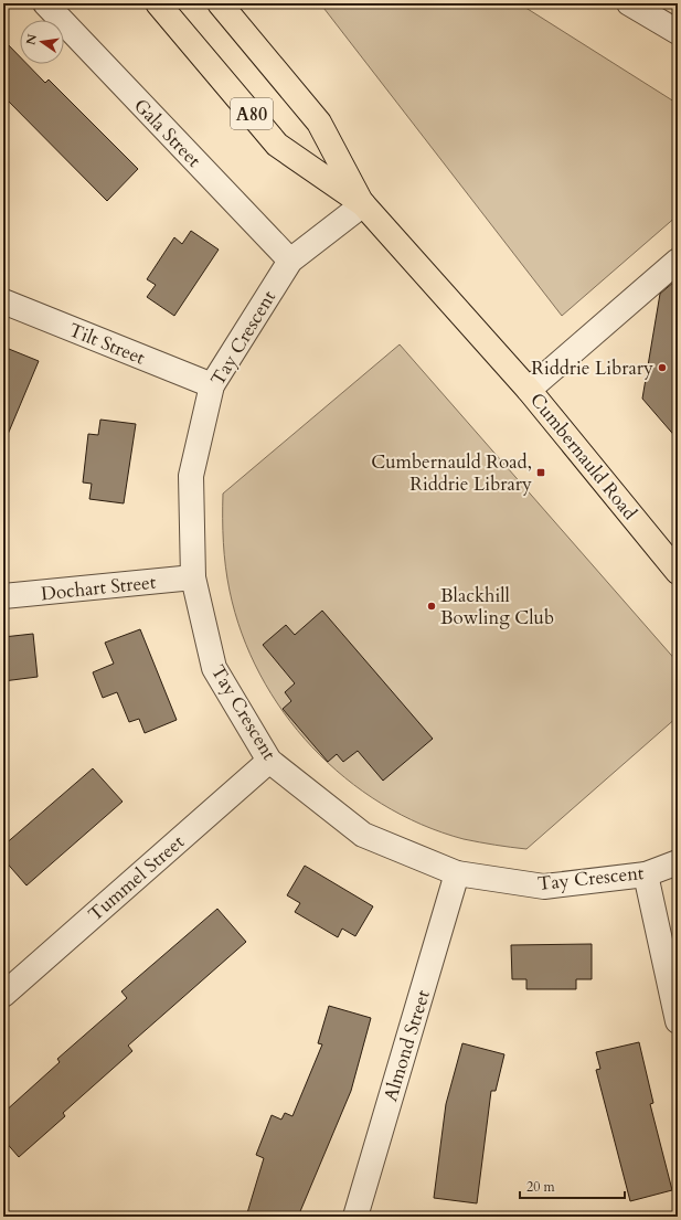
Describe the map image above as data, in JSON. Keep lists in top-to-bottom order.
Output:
{
  "streets": {
    "main road": ["A80", "Cumbernauld Road"],
    "street": [
      "Gala Street",
      "Tay Crescent",
      "Tilt Street",
      "Dochart Street",
      "Tummel Street",
      "Almond Street"
    ]
  },
  "crossings": [
    ["Gala Street", "Tay Crescent"],
    ["Tay Crescent", "Tilt Street"],
    ["Tay Crescent", "Cumbernauld Road"],
    ["Tay Crescent", "Dochart Street"],
    ["Tay Crescent", "Tummel Street"],
    ["Tay Crescent", "Almond Street"]
  ],
  "places": {
    "other": ["Riddrie Library", "Blackhill Bowling Club"],
    "transit": ["Cumbernauld Road, Riddrie Library"]
  },
  "scale_bar": "20 m",
  "north": "left"
}
